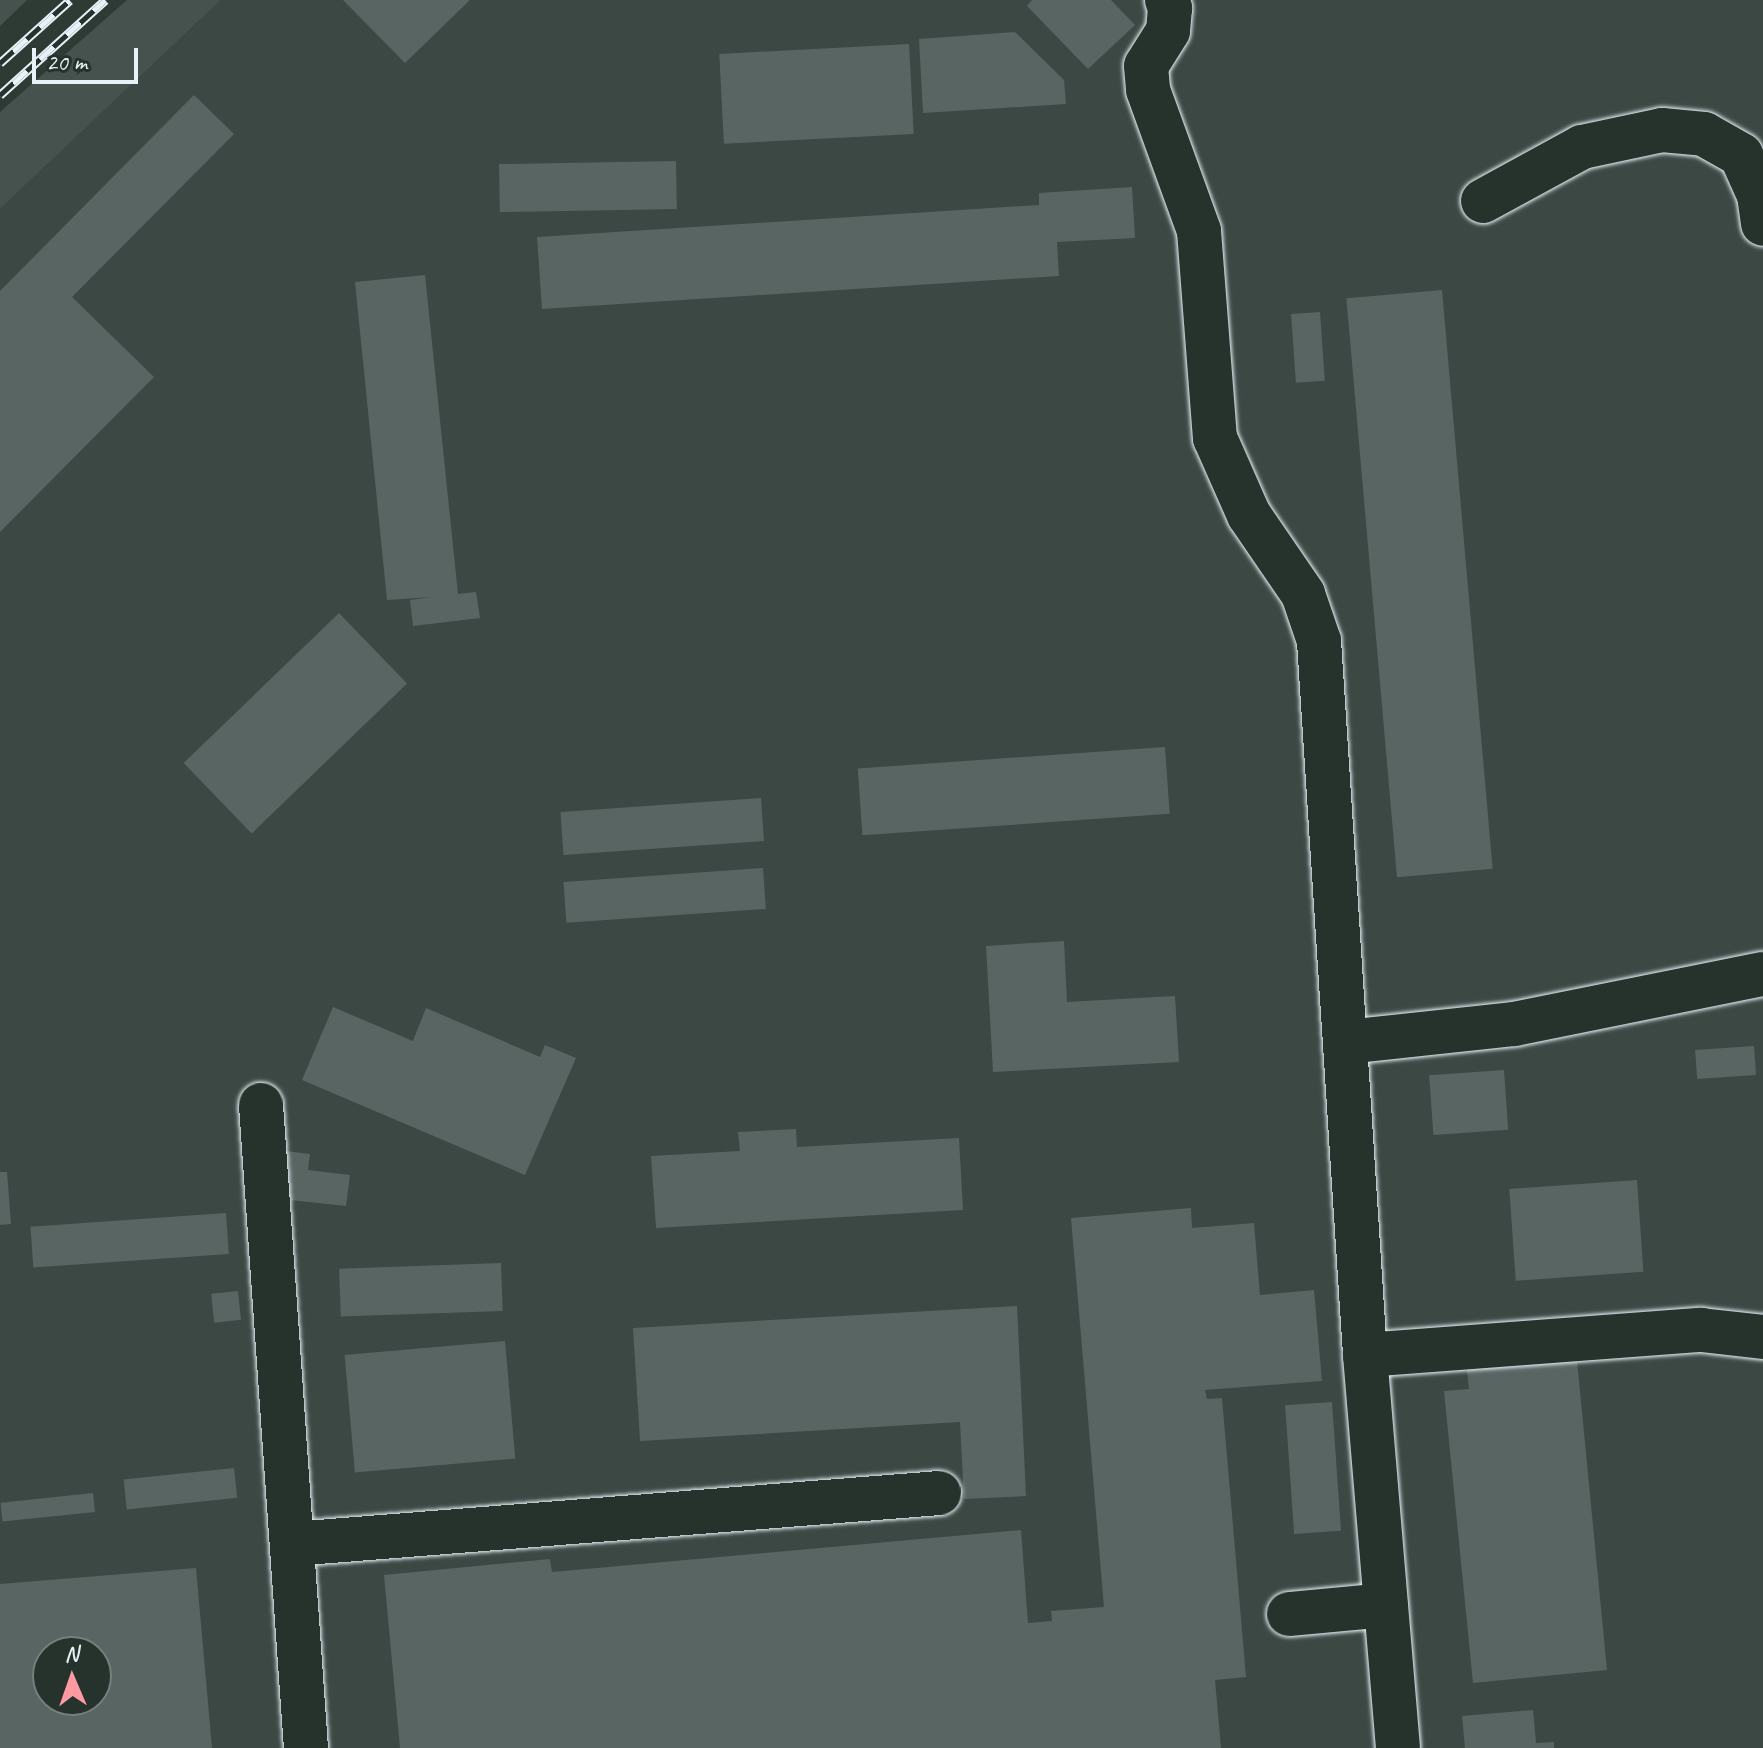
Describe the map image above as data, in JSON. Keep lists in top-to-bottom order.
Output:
{
  "scale_bar": "20 m",
  "north": "top"
}
